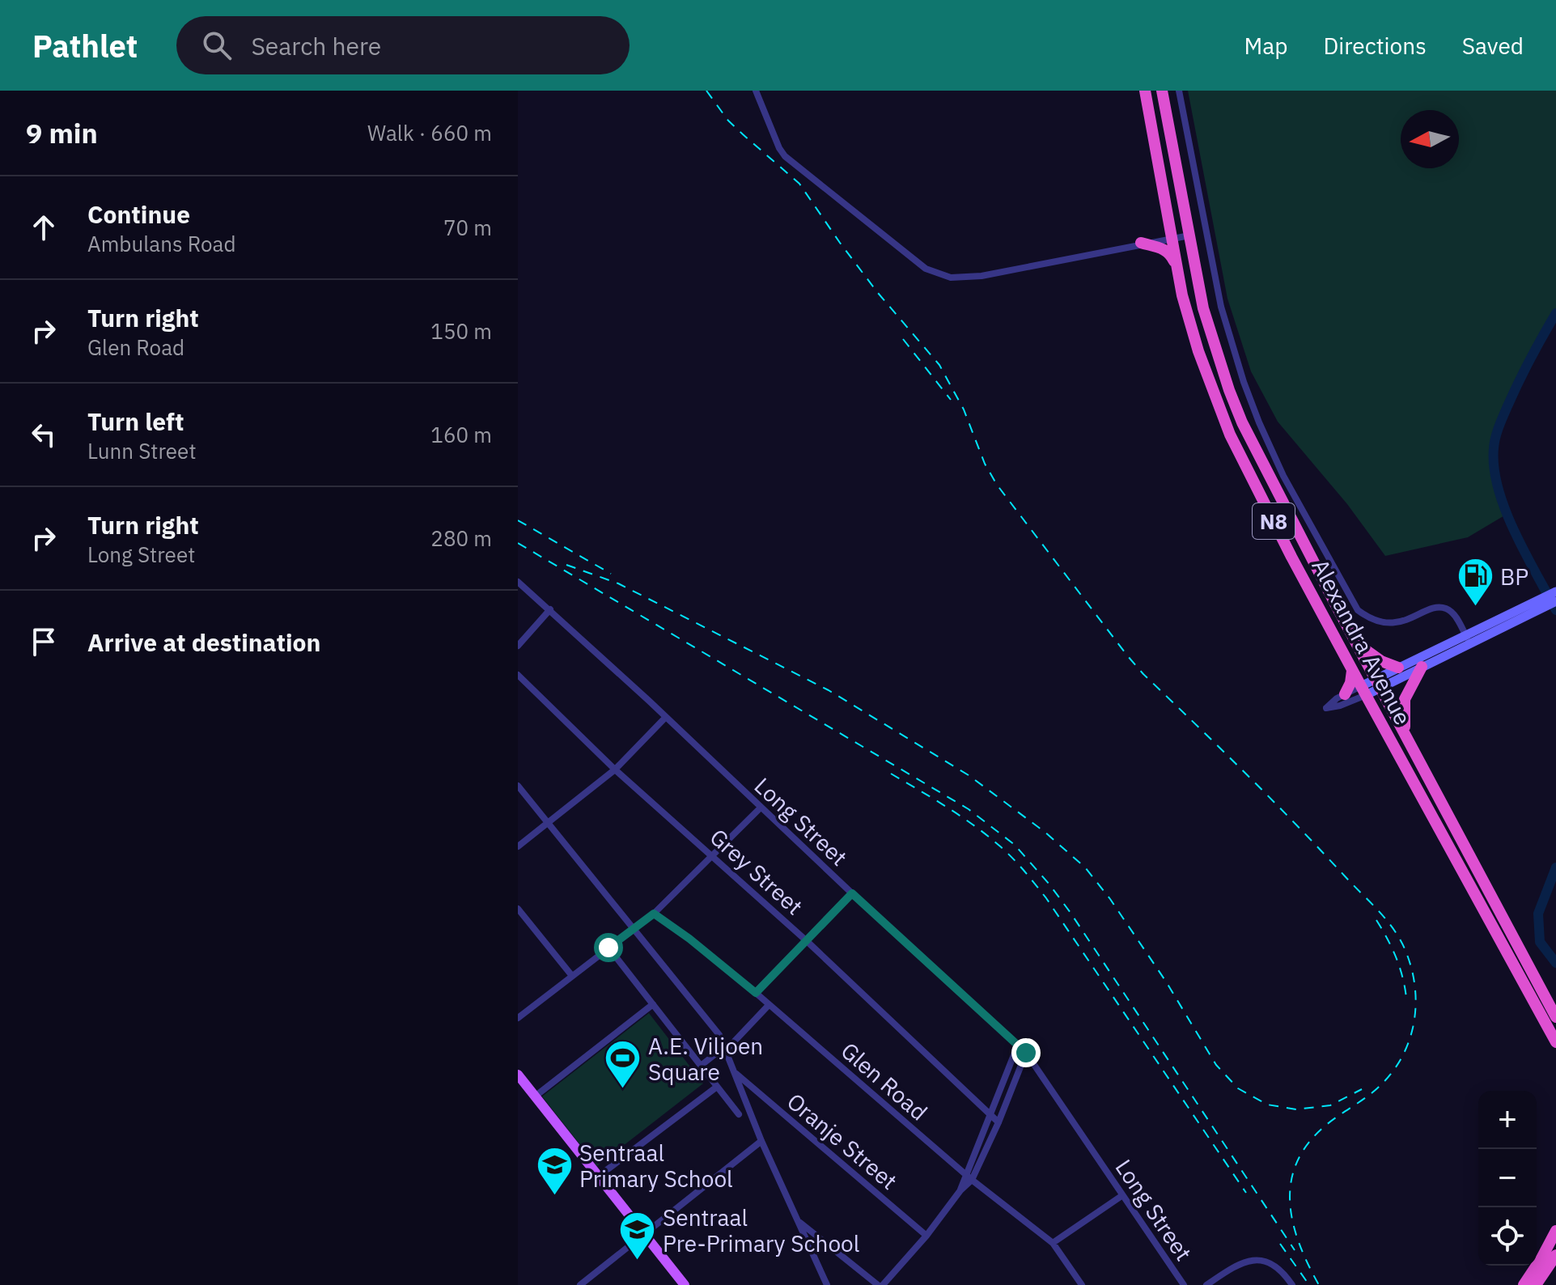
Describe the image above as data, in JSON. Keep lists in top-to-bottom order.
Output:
{
  "streets": {
    "highway": ["N8", "Alexandra Avenue"],
    "street": [
      "Long Street",
      "Grey Street",
      "Glen Road",
      "Oranje Street"
    ]
  },
  "places": {
    "fuel station": ["BP"],
    "sports": ["A.E. Viljoen Square"],
    "school or university": ["Sentraal Primary School", "Sentraal Pre-Primary School"]
  },
  "north": "left",
  "page": {
    "header": "Pathlet",
    "search": "Search here",
    "nav": ["Map", "Directions", "Saved"],
    "heading": ["9 min", "Walk · 660 m"],
    "list": [
      ["Continue", "Ambulans Road", "70 m"],
      ["Turn right", "Glen Road", "150 m"],
      ["Turn left", "Lunn Street", "160 m"],
      ["Turn right", "Long Street", "280 m"],
      "Arrive at destination"
    ],
    "map_buttons": ["+", "−"]
  }
}
